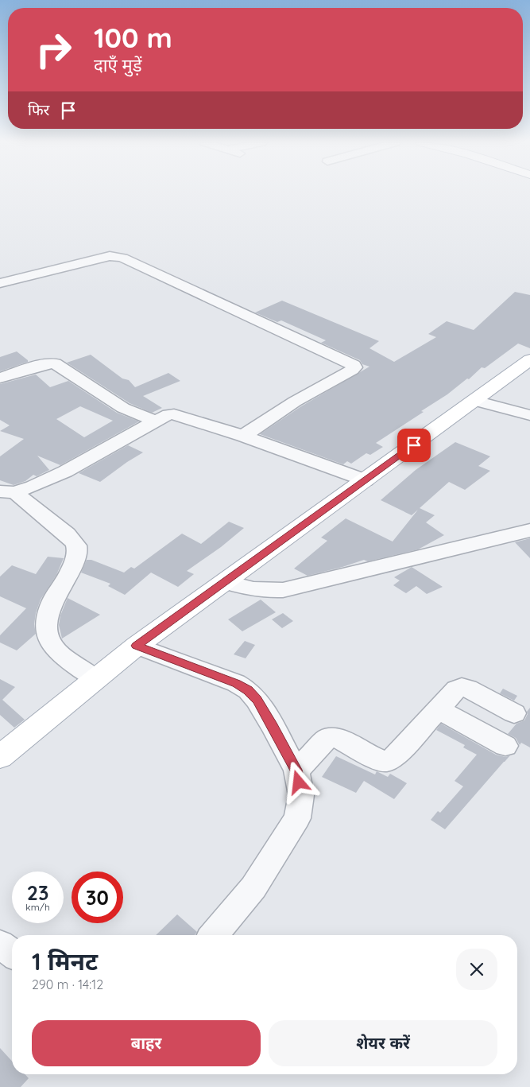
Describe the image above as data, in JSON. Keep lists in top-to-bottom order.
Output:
{
  "page": {
    "turn": ["100 m", "दाएँ मुड़ें"],
    "then": "फिर",
    "speed": "23 km/h",
    "limit": "30",
    "heading": ["1 मिनट", "290 m · 14:12"],
    "buttons": ["बाहर", "शेयर करें"]
  }
}
